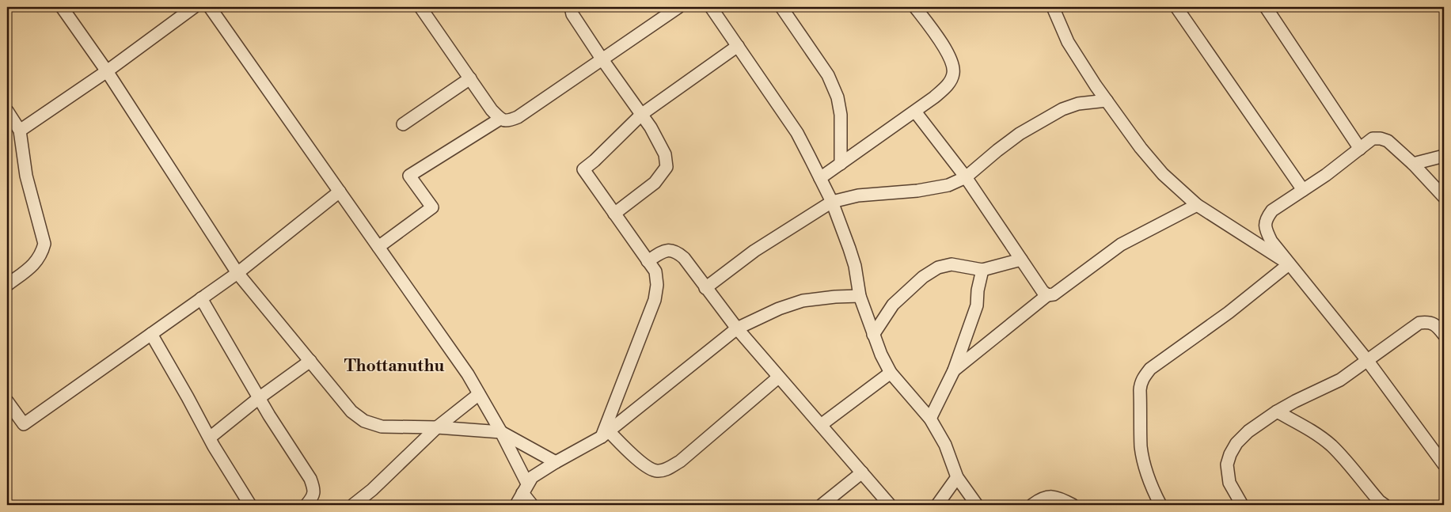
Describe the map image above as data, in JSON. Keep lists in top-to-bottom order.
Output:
{
  "districts": ["Thottanuthu"]
}
